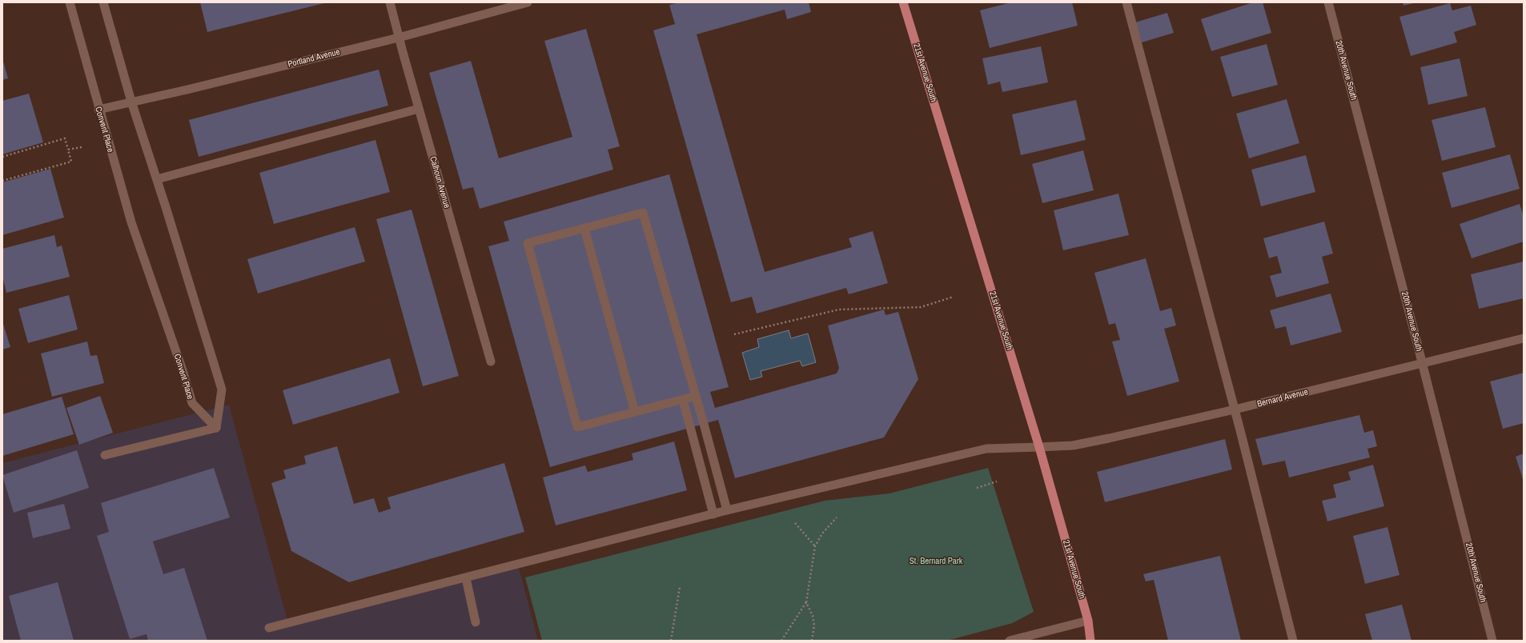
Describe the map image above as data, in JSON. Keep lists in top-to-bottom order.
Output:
{
  "streets": {
    "main road": ["21st Avenue South"],
    "street": [
      "Portland Avenue",
      "20th Avenue South",
      "Convent Place",
      "Calhoun Avenue",
      "Bernard Avenue"
    ]
  },
  "crossings": [
    ["Portland Avenue", "Convent Place"],
    ["Portland Avenue", "Calhoun Avenue"],
    ["20th Avenue South", "Bernard Avenue"],
    ["21st Avenue South", "Bernard Avenue"]
  ],
  "parks": ["St. Bernard Park"]
}
